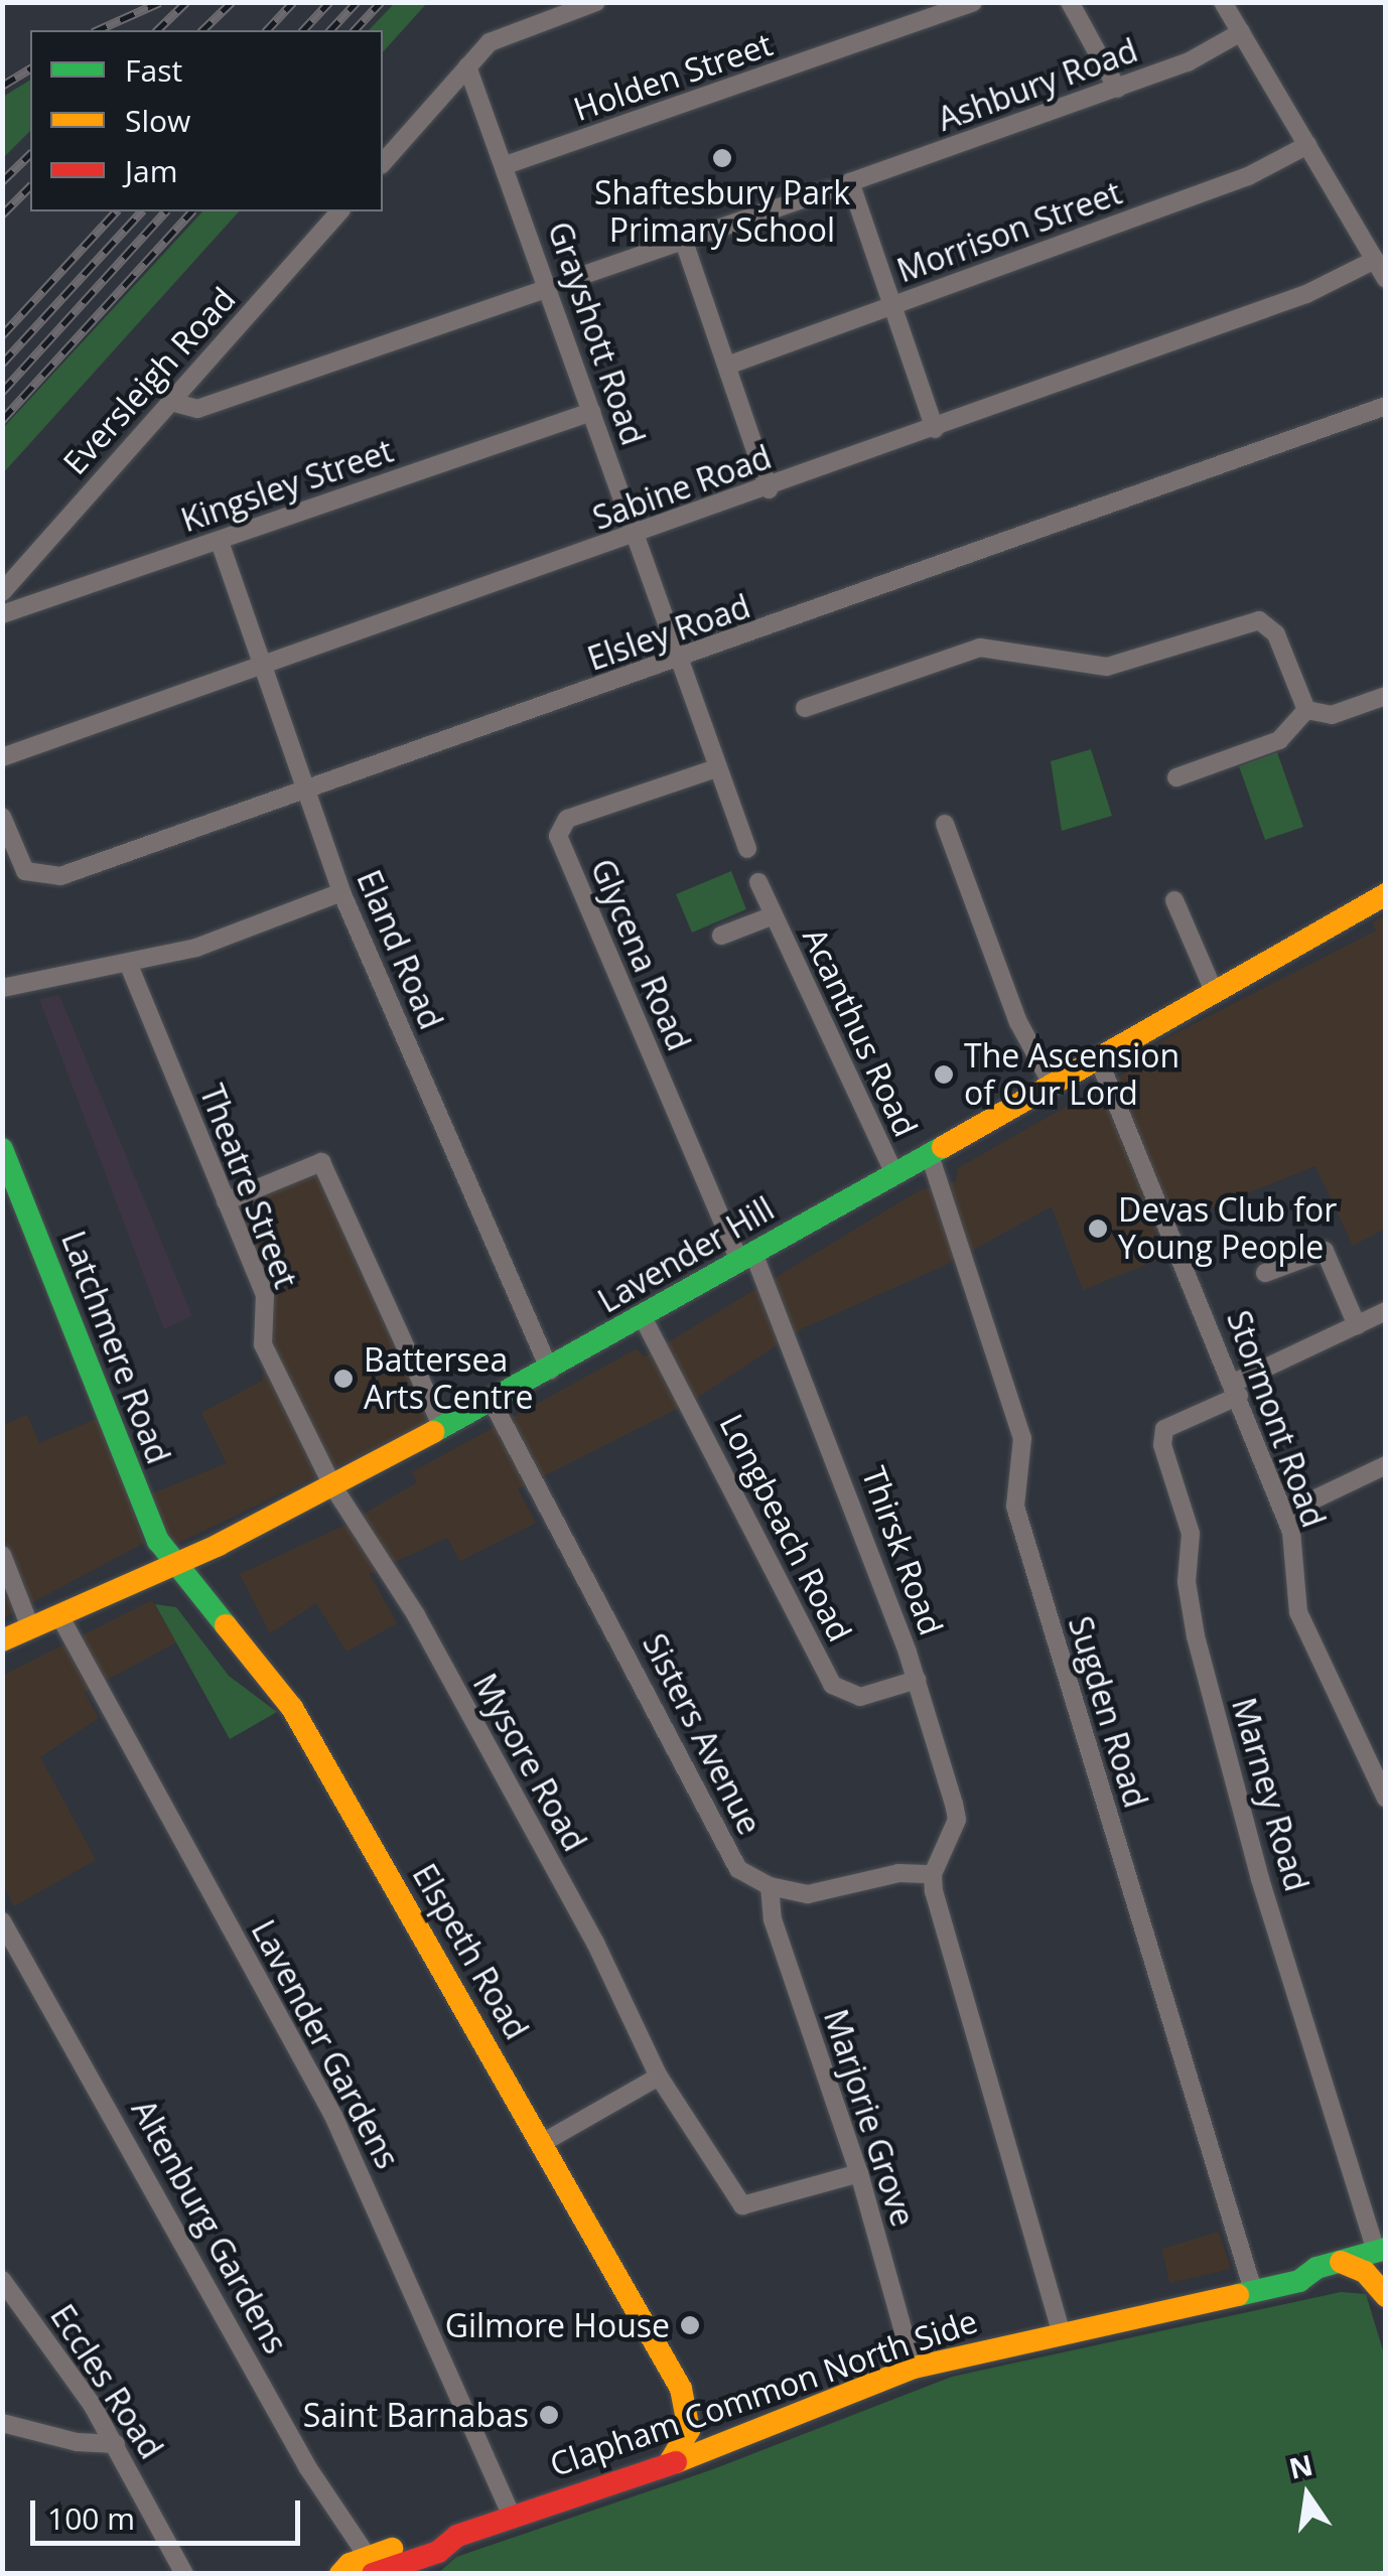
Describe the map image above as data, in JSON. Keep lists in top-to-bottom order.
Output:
{
  "streets": {
    "main road": [
      "Lavender Hill",
      "Latchmere Road",
      "Elspeth Road",
      "Clapham Common North Side"
    ],
    "street": [
      "Holden Street",
      "Ashbury Road",
      "Morrison Street",
      "Grayshott Road",
      "Eversleigh Road",
      "Kingsley Street",
      "Sabine Road",
      "Elsley Road",
      "Eland Road",
      "Glycena Road",
      "Acanthus Road",
      "Theatre Street",
      "Stormont Road",
      "Longbeach Road",
      "Thirsk Road",
      "Sugden Road",
      "Sisters Avenue",
      "Mysore Road",
      "Marney Road",
      "Lavender Gardens",
      "Marjorie Grove",
      "Altenburg Gardens",
      "Eccles Road"
    ]
  },
  "crossings": [
    ["Holden Street", "Grayshott Road"],
    ["Ashbury Road", "Morrison Street"],
    ["Grayshott Road", "Kingsley Street"],
    ["Grayshott Road", "Sabine Road"],
    ["Grayshott Road", "Elsley Road"],
    ["Grayshott Road", "Glycena Road"],
    ["Kingsley Street", "Eland Road"],
    ["Sabine Road", "Eland Road"],
    ["Elsley Road", "Eland Road"],
    ["Eland Road", "Lavender Hill"],
    ["Glycena Road", "Lavender Hill"],
    ["Glycena Road", "Thirsk Road"],
    ["Acanthus Road", "Lavender Hill"],
    ["Theatre Street", "Lavender Hill"],
    ["Theatre Street", "Mysore Road"],
    ["Lavender Hill", "Latchmere Road"],
    ["Lavender Hill", "Stormont Road"],
    ["Lavender Hill", "Longbeach Road"],
    ["Lavender Hill", "Thirsk Road"],
    ["Lavender Hill", "Sugden Road"],
    ["Lavender Hill", "Sisters Avenue"],
    ["Lavender Hill", "Mysore Road"],
    ["Lavender Hill", "Elspeth Road"],
    ["Lavender Hill", "Lavender Gardens"],
    ["Latchmere Road", "Elspeth Road"],
    ["Stormont Road", "Marney Road"],
    ["Longbeach Road", "Thirsk Road"],
    ["Sugden Road", "Clapham Common North Side"],
    ["Sisters Avenue", "Marjorie Grove"],
    ["Mysore Road", "Marjorie Grove"],
    ["Marney Road", "Clapham Common North Side"],
    ["Elspeth Road", "Clapham Common North Side"],
    ["Lavender Gardens", "Clapham Common North Side"],
    ["Marjorie Grove", "Clapham Common North Side"],
    ["Altenburg Gardens", "Clapham Common North Side"]
  ],
  "places": [
    "Shaftesbury Park Primary School",
    "The Ascension of Our Lord",
    "Devas Club for Young People",
    "Battersea Arts Centre",
    "Gilmore House",
    "Saint Barnabas"
  ],
  "legend": ["Fast", "Slow", "Jam"],
  "scale_bar": "100 m",
  "north": "top"
}
